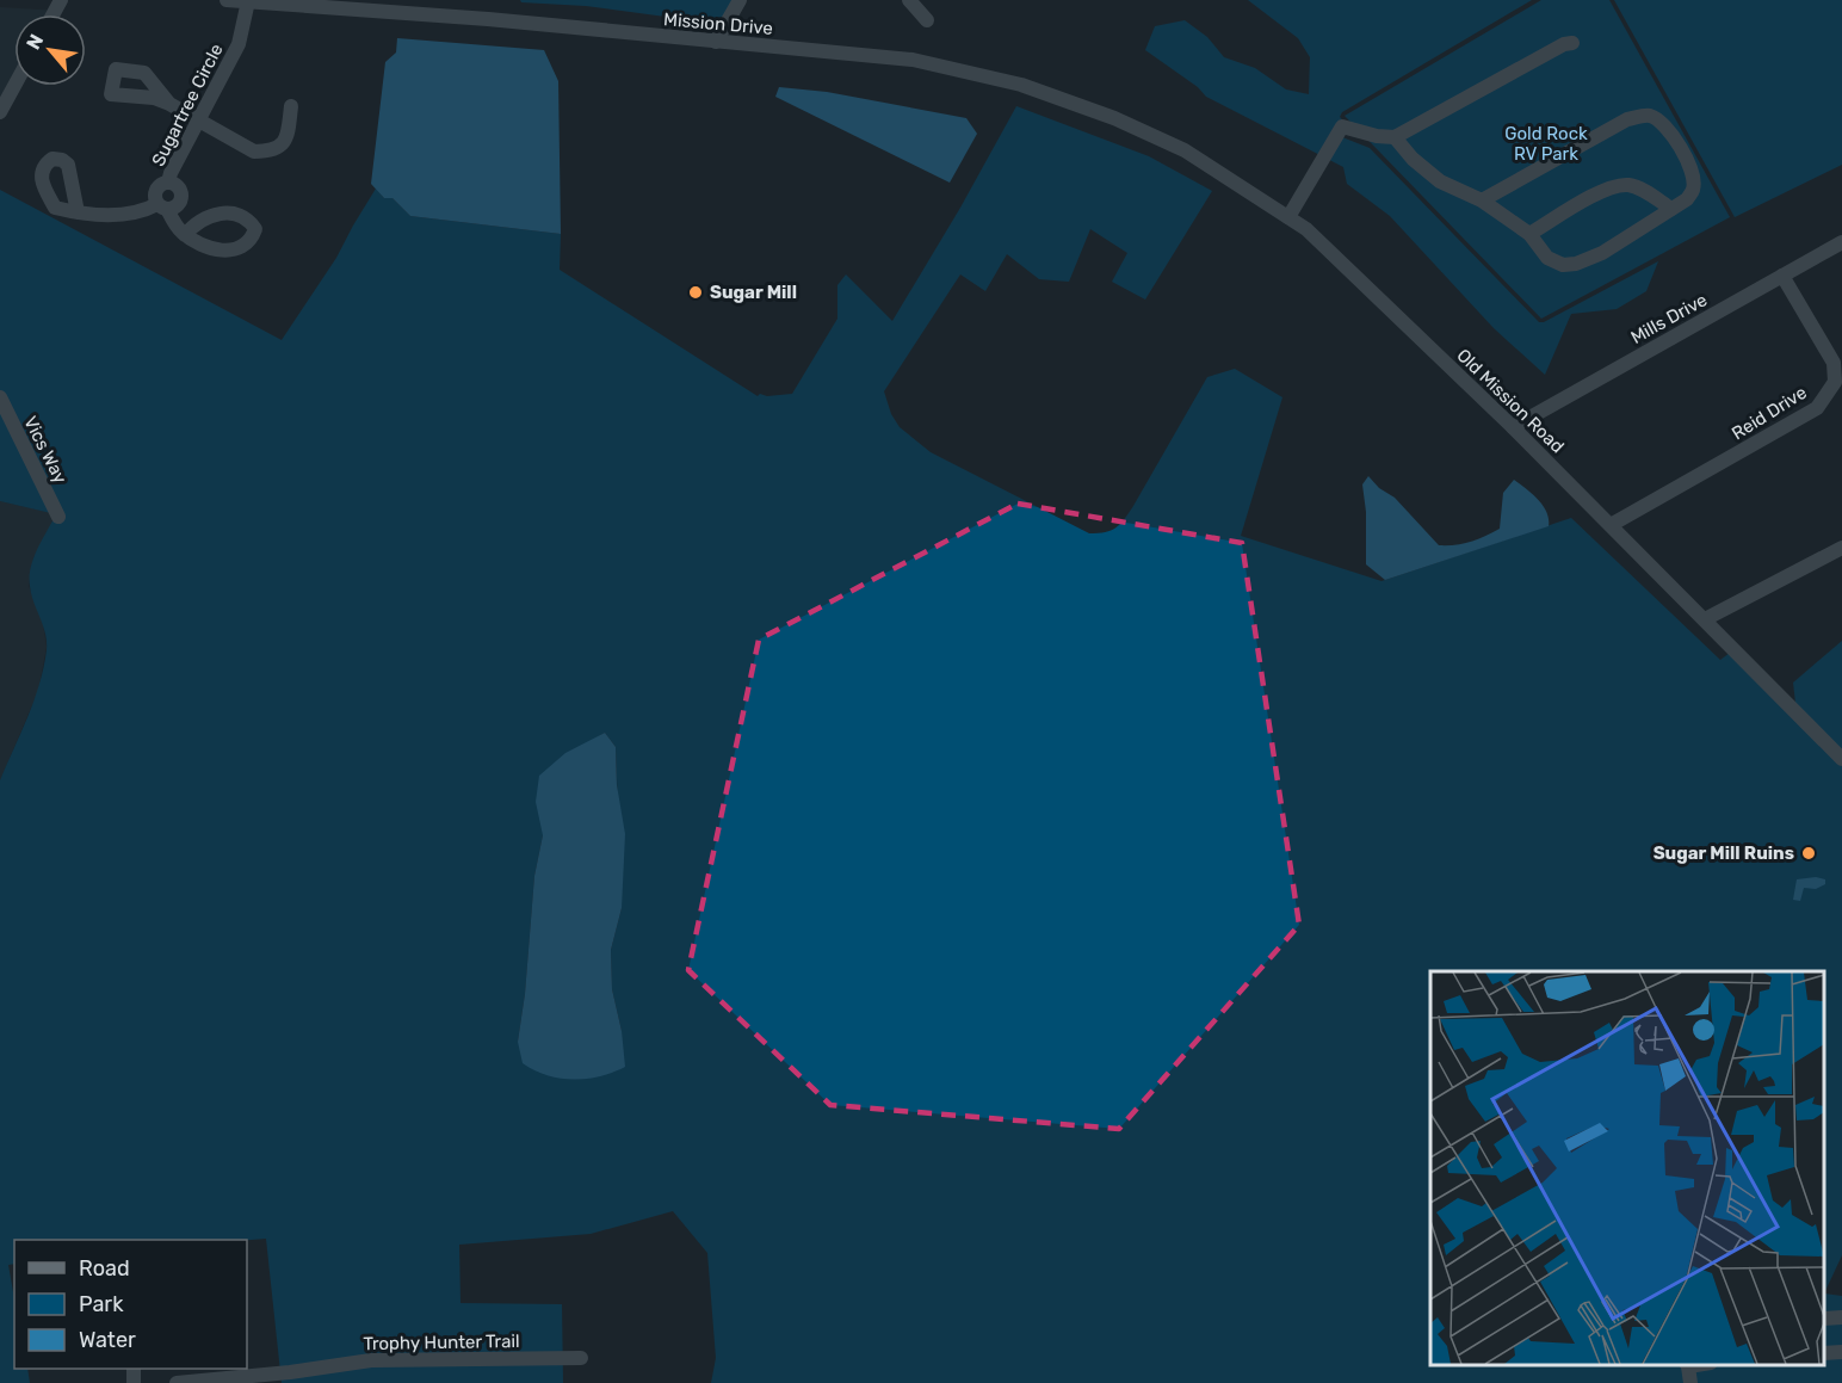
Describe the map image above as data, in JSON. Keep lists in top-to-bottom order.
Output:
{
  "streets": {
    "street": [
      "Mission Drive",
      "Sugartree Circle",
      "Mills Drive",
      "Old Mission Road",
      "Reid Drive",
      "Vics Way",
      "Trophy Hunter Trail"
    ]
  },
  "crossings": [
    ["Mission Drive", "Sugartree Circle"],
    ["Mission Drive", "Old Mission Road"],
    ["Mills Drive", "Old Mission Road"],
    ["Mills Drive", "Reid Drive"],
    ["Old Mission Road", "Reid Drive"]
  ],
  "parks": ["Gold Rock RV Park"],
  "places": ["Sugar Mill", "Sugar Mill Ruins"],
  "legend": ["Road", "Park", "Water"],
  "north": "top left"
}
